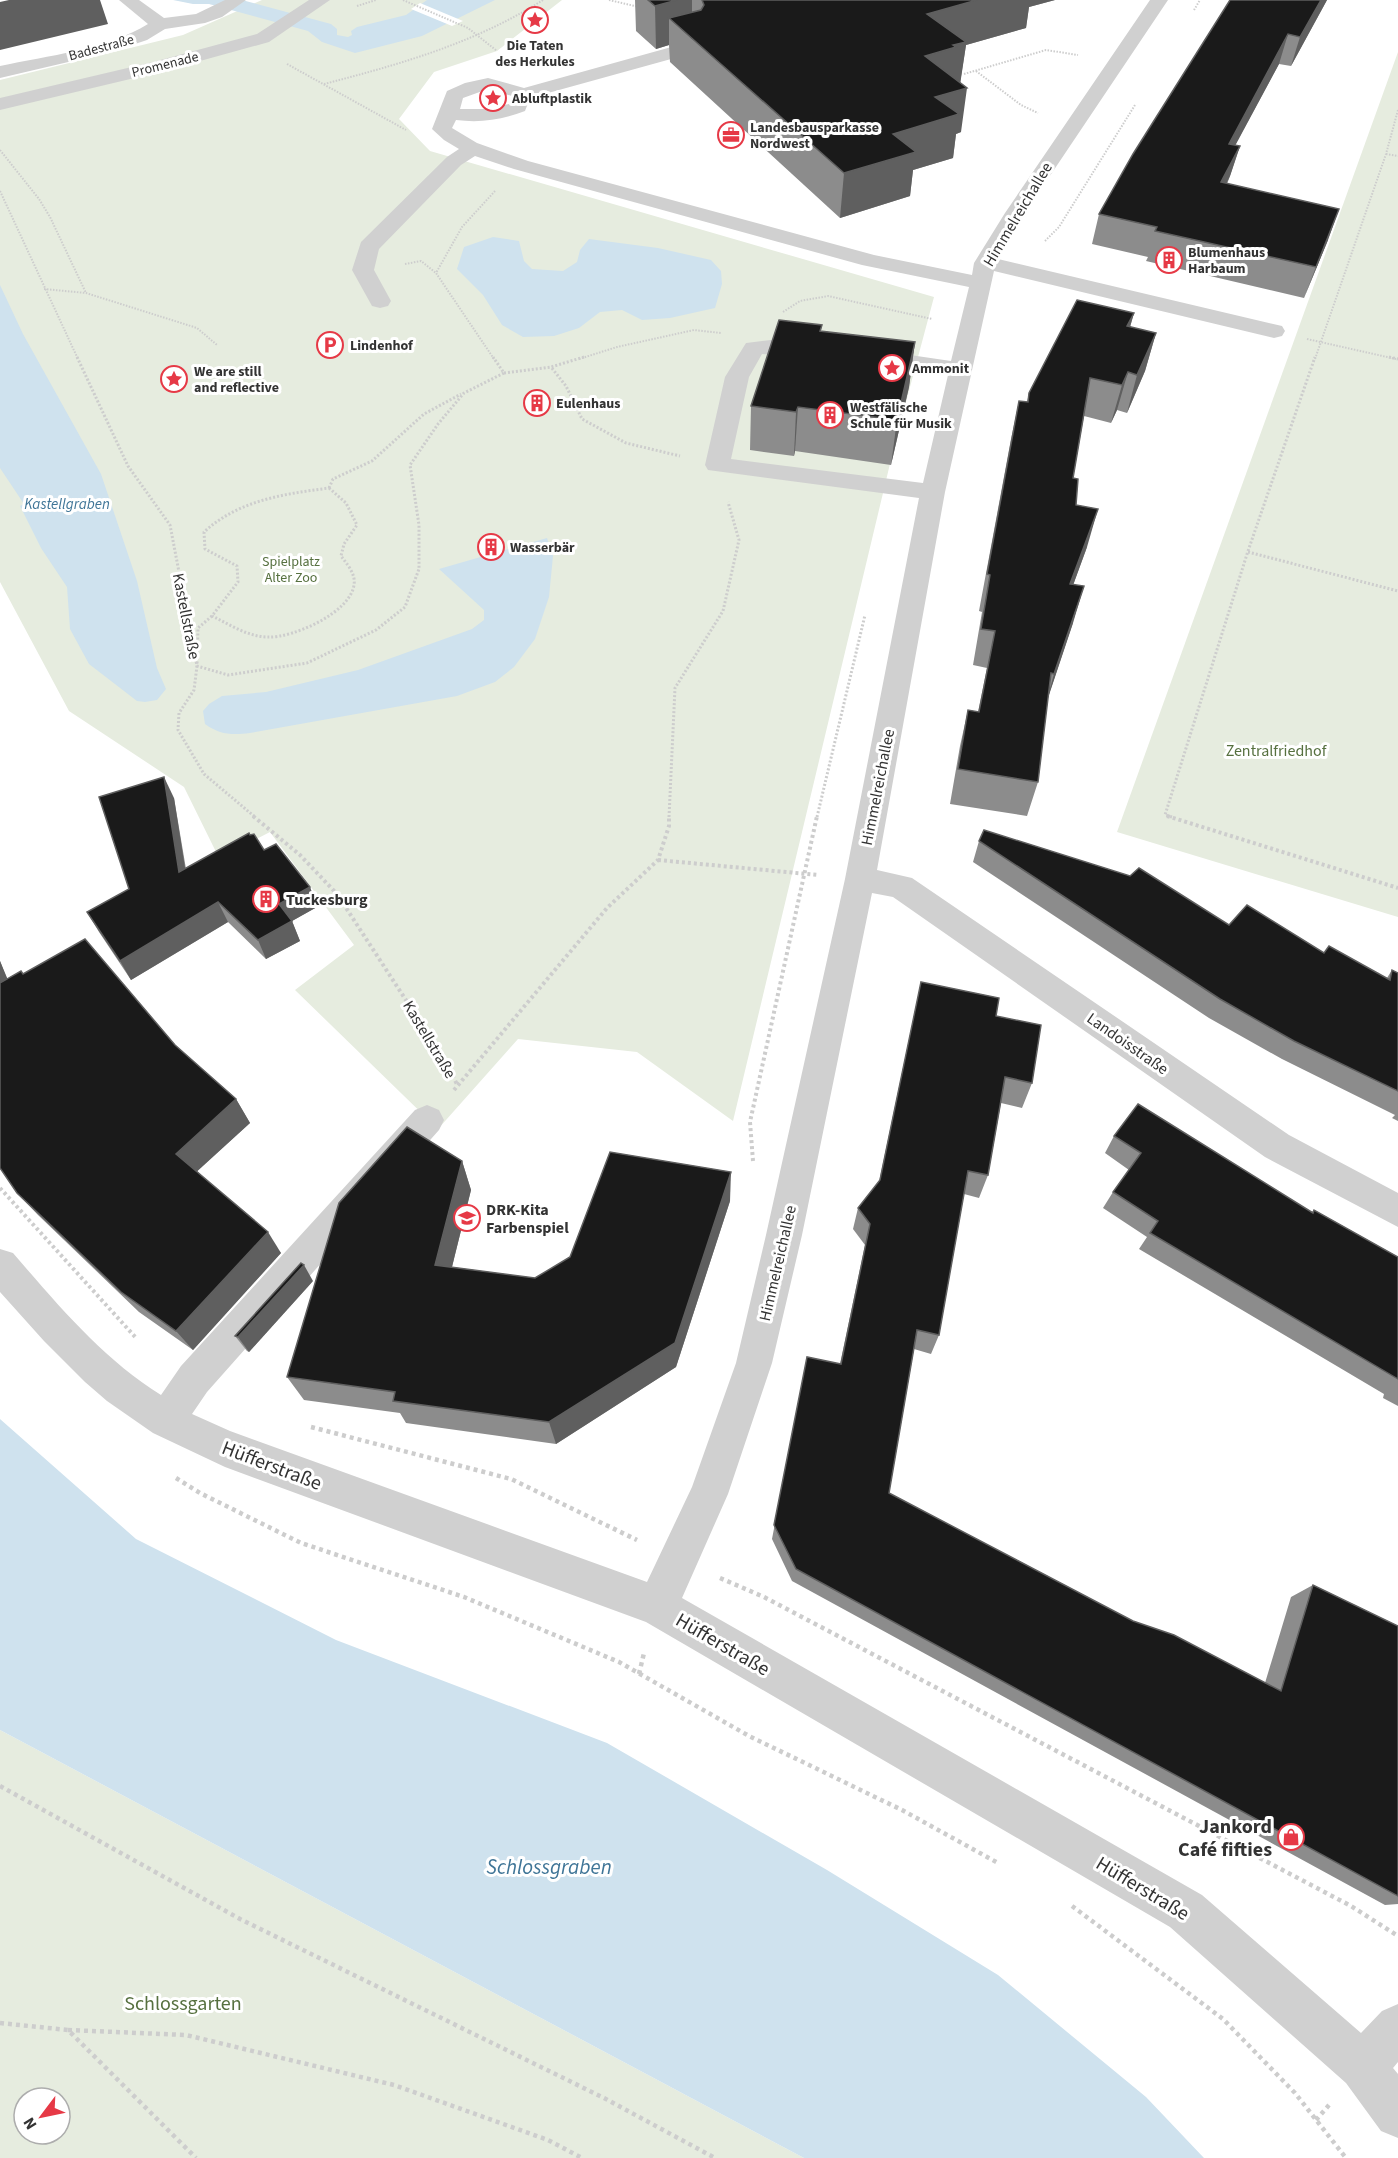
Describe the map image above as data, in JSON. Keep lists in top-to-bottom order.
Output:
{
  "streets": {
    "street": [
      "Badestraße",
      "Promenade",
      "Himmelreichallee",
      "Landoisstraße",
      "Hüfferstraße"
    ],
    "path": ["Kastellstraße"]
  },
  "crossings": [
    ["Himmelreichallee", "Landoisstraße"],
    ["Himmelreichallee", "Hüfferstraße"]
  ],
  "water": ["Kastellgraben", "Schlossgraben"],
  "parks": ["Spielplatz Alter Zoo", "Zentralfriedhof", "Schlossgarten"],
  "places": {
    "place": [
      "Die Taten des Herkules",
      "Abluftplastik",
      "Ammonit",
      "We are still and reflective"
    ],
    "office": ["Landesbausparkasse Nordwest"],
    "building": [
      "Blumenhaus Harbaum",
      "Eulenhaus",
      "Westfälische Schule für Musik",
      "Wasserbär",
      "Tuckesburg"
    ],
    "parking": ["Lindenhof"],
    "school or university": ["DRK-Kita Farbenspiel"],
    "shop": ["Jankord Café fifties"]
  },
  "north": "bottom left"
}
